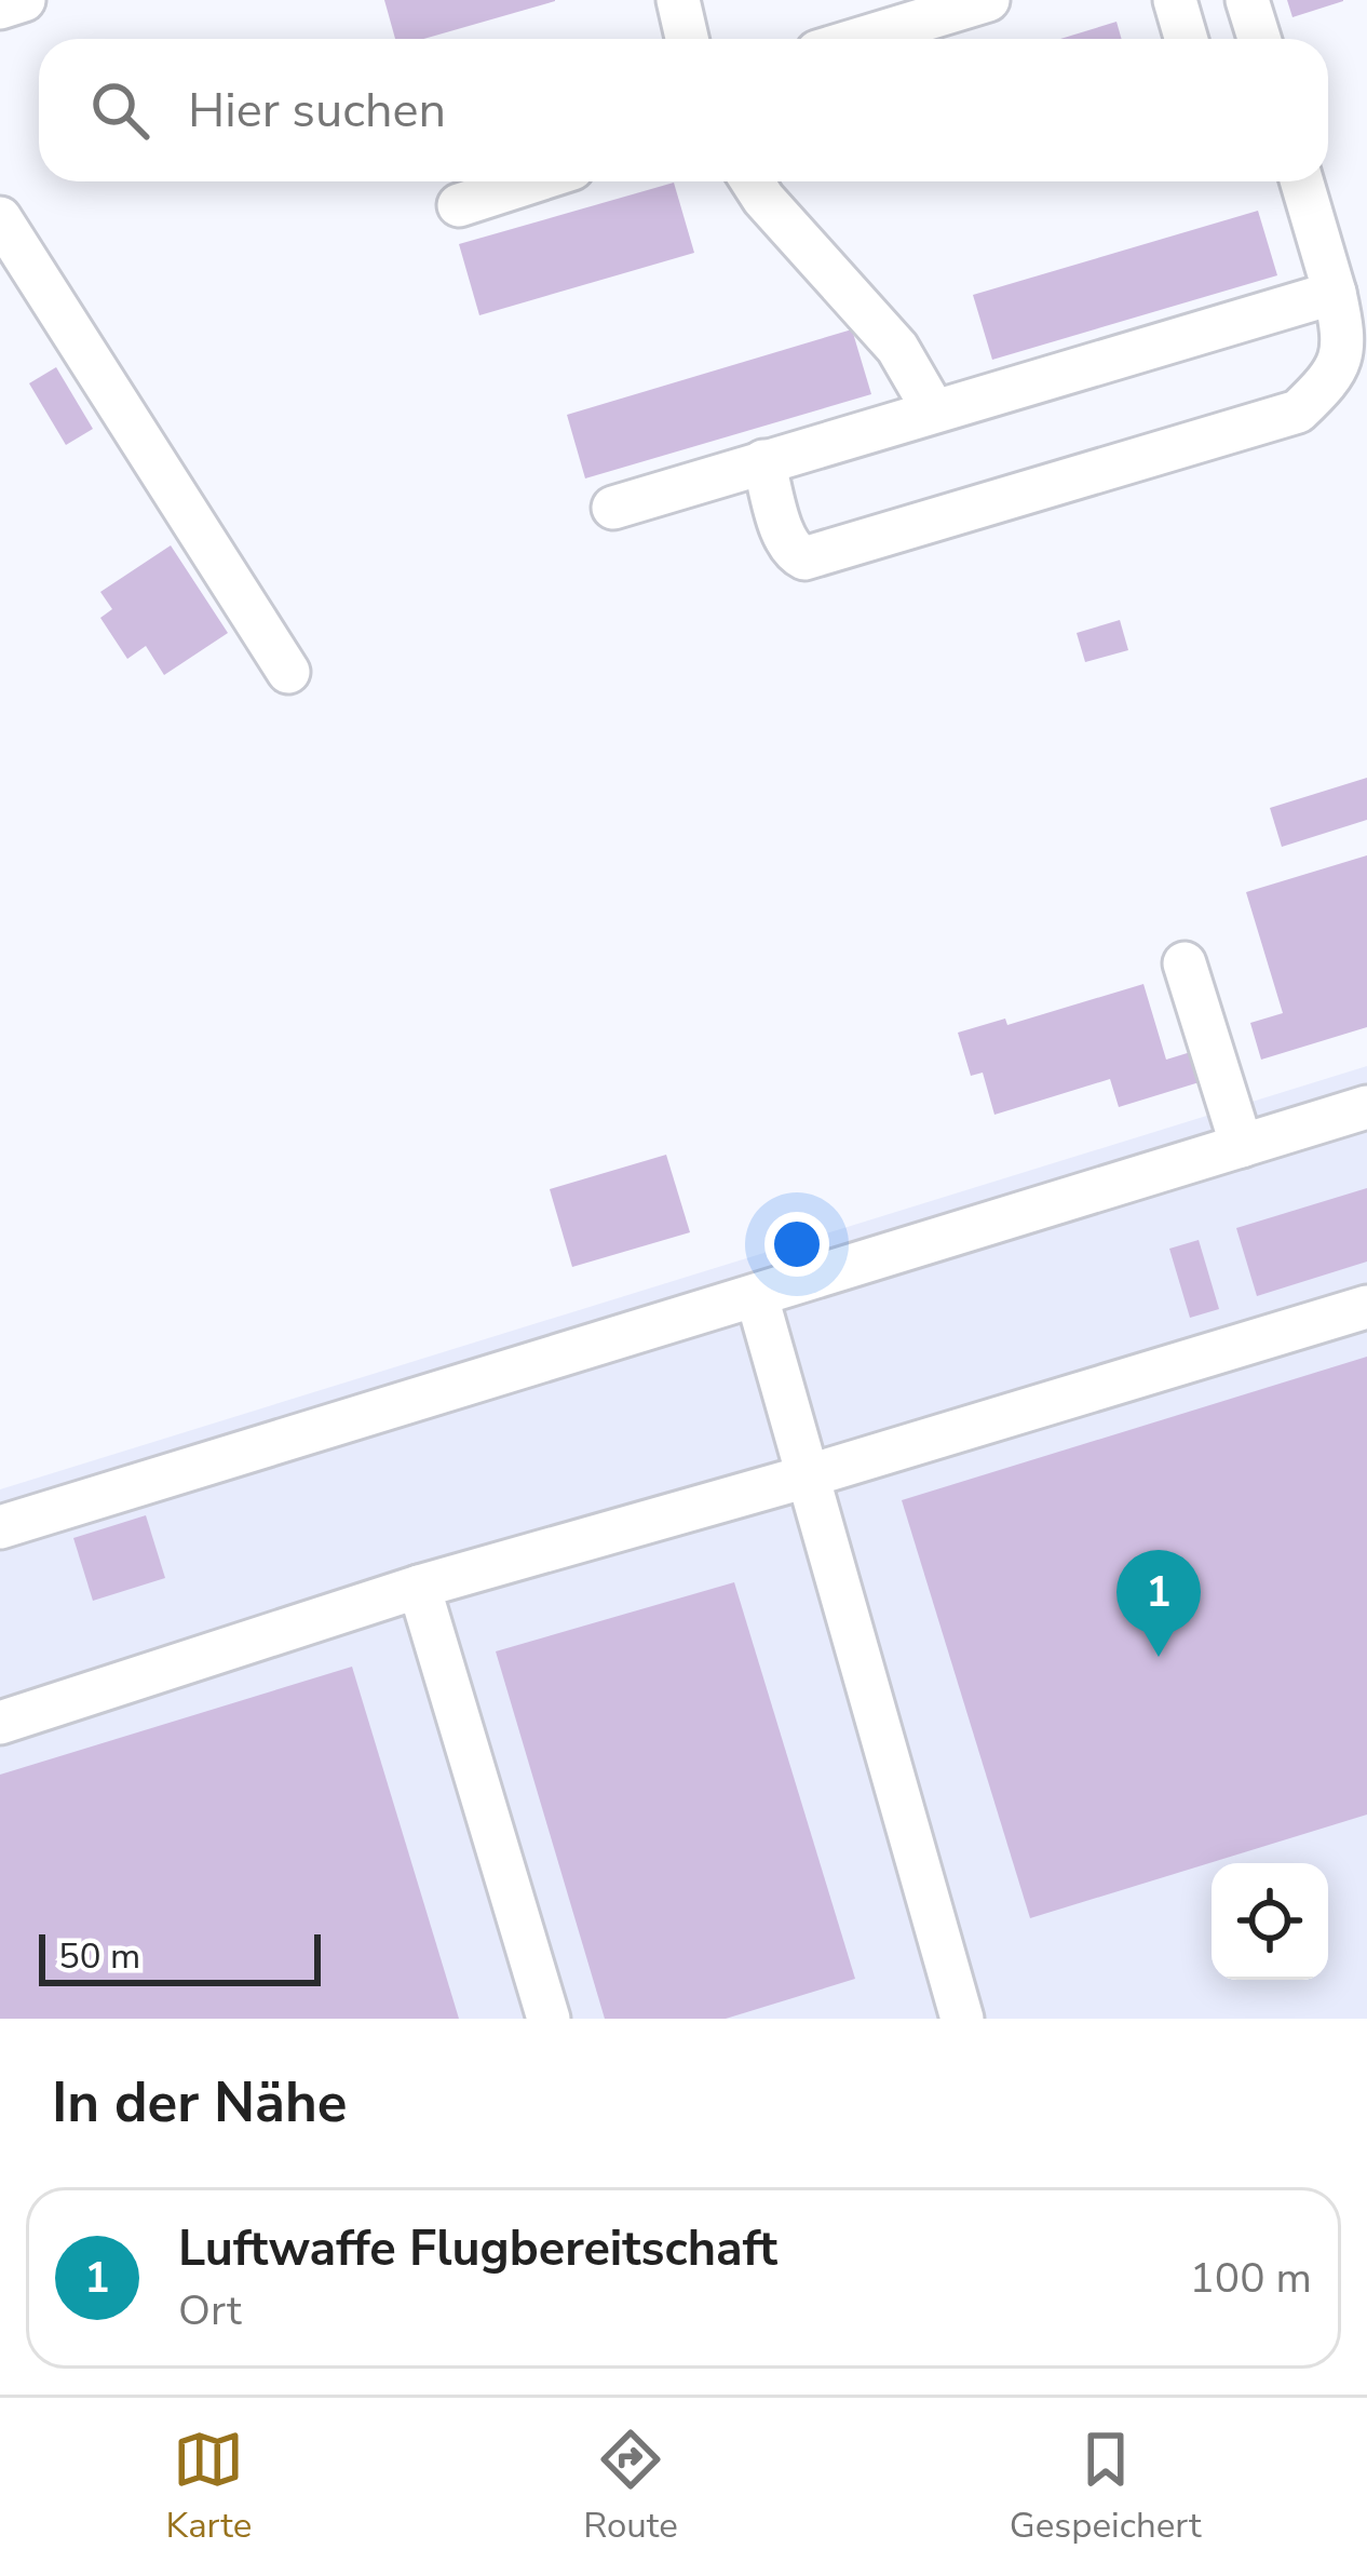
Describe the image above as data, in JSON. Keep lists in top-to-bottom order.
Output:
{
  "scale_bar": "50 m",
  "page": {
    "search": "Hier suchen",
    "pins": "1",
    "scale": "50 m",
    "heading": "In der Nähe",
    "list": [
      {
        "mark": "1",
        "name": "Luftwaffe Flugbereitschaft",
        "note": "Ort",
        "value": "100 m"
      }
    ],
    "nav": ["Karte", "Route", "Gespeichert"]
  }
}
